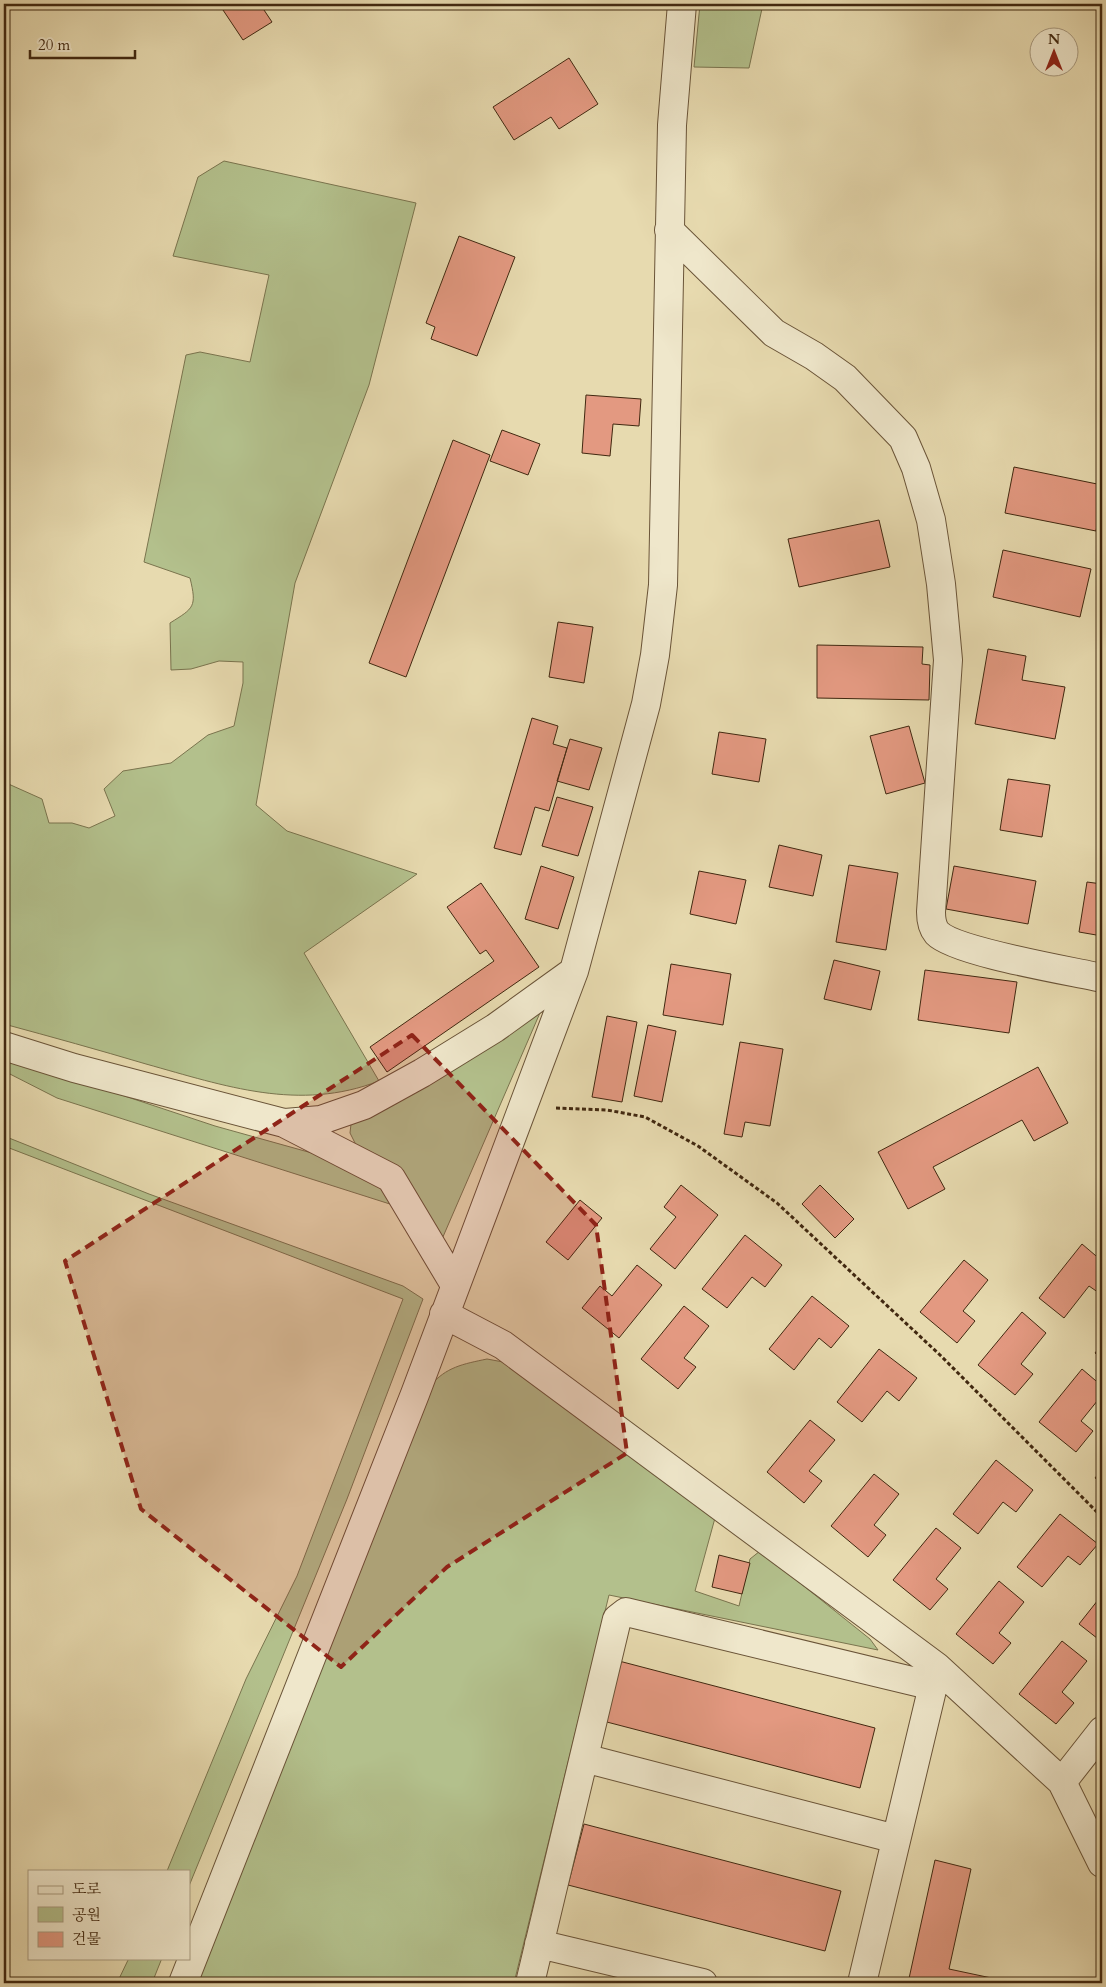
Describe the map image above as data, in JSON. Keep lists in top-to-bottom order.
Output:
{
  "legend": ["도로", "공원", "건물"],
  "scale_bar": "20 m",
  "north": "top"
}
